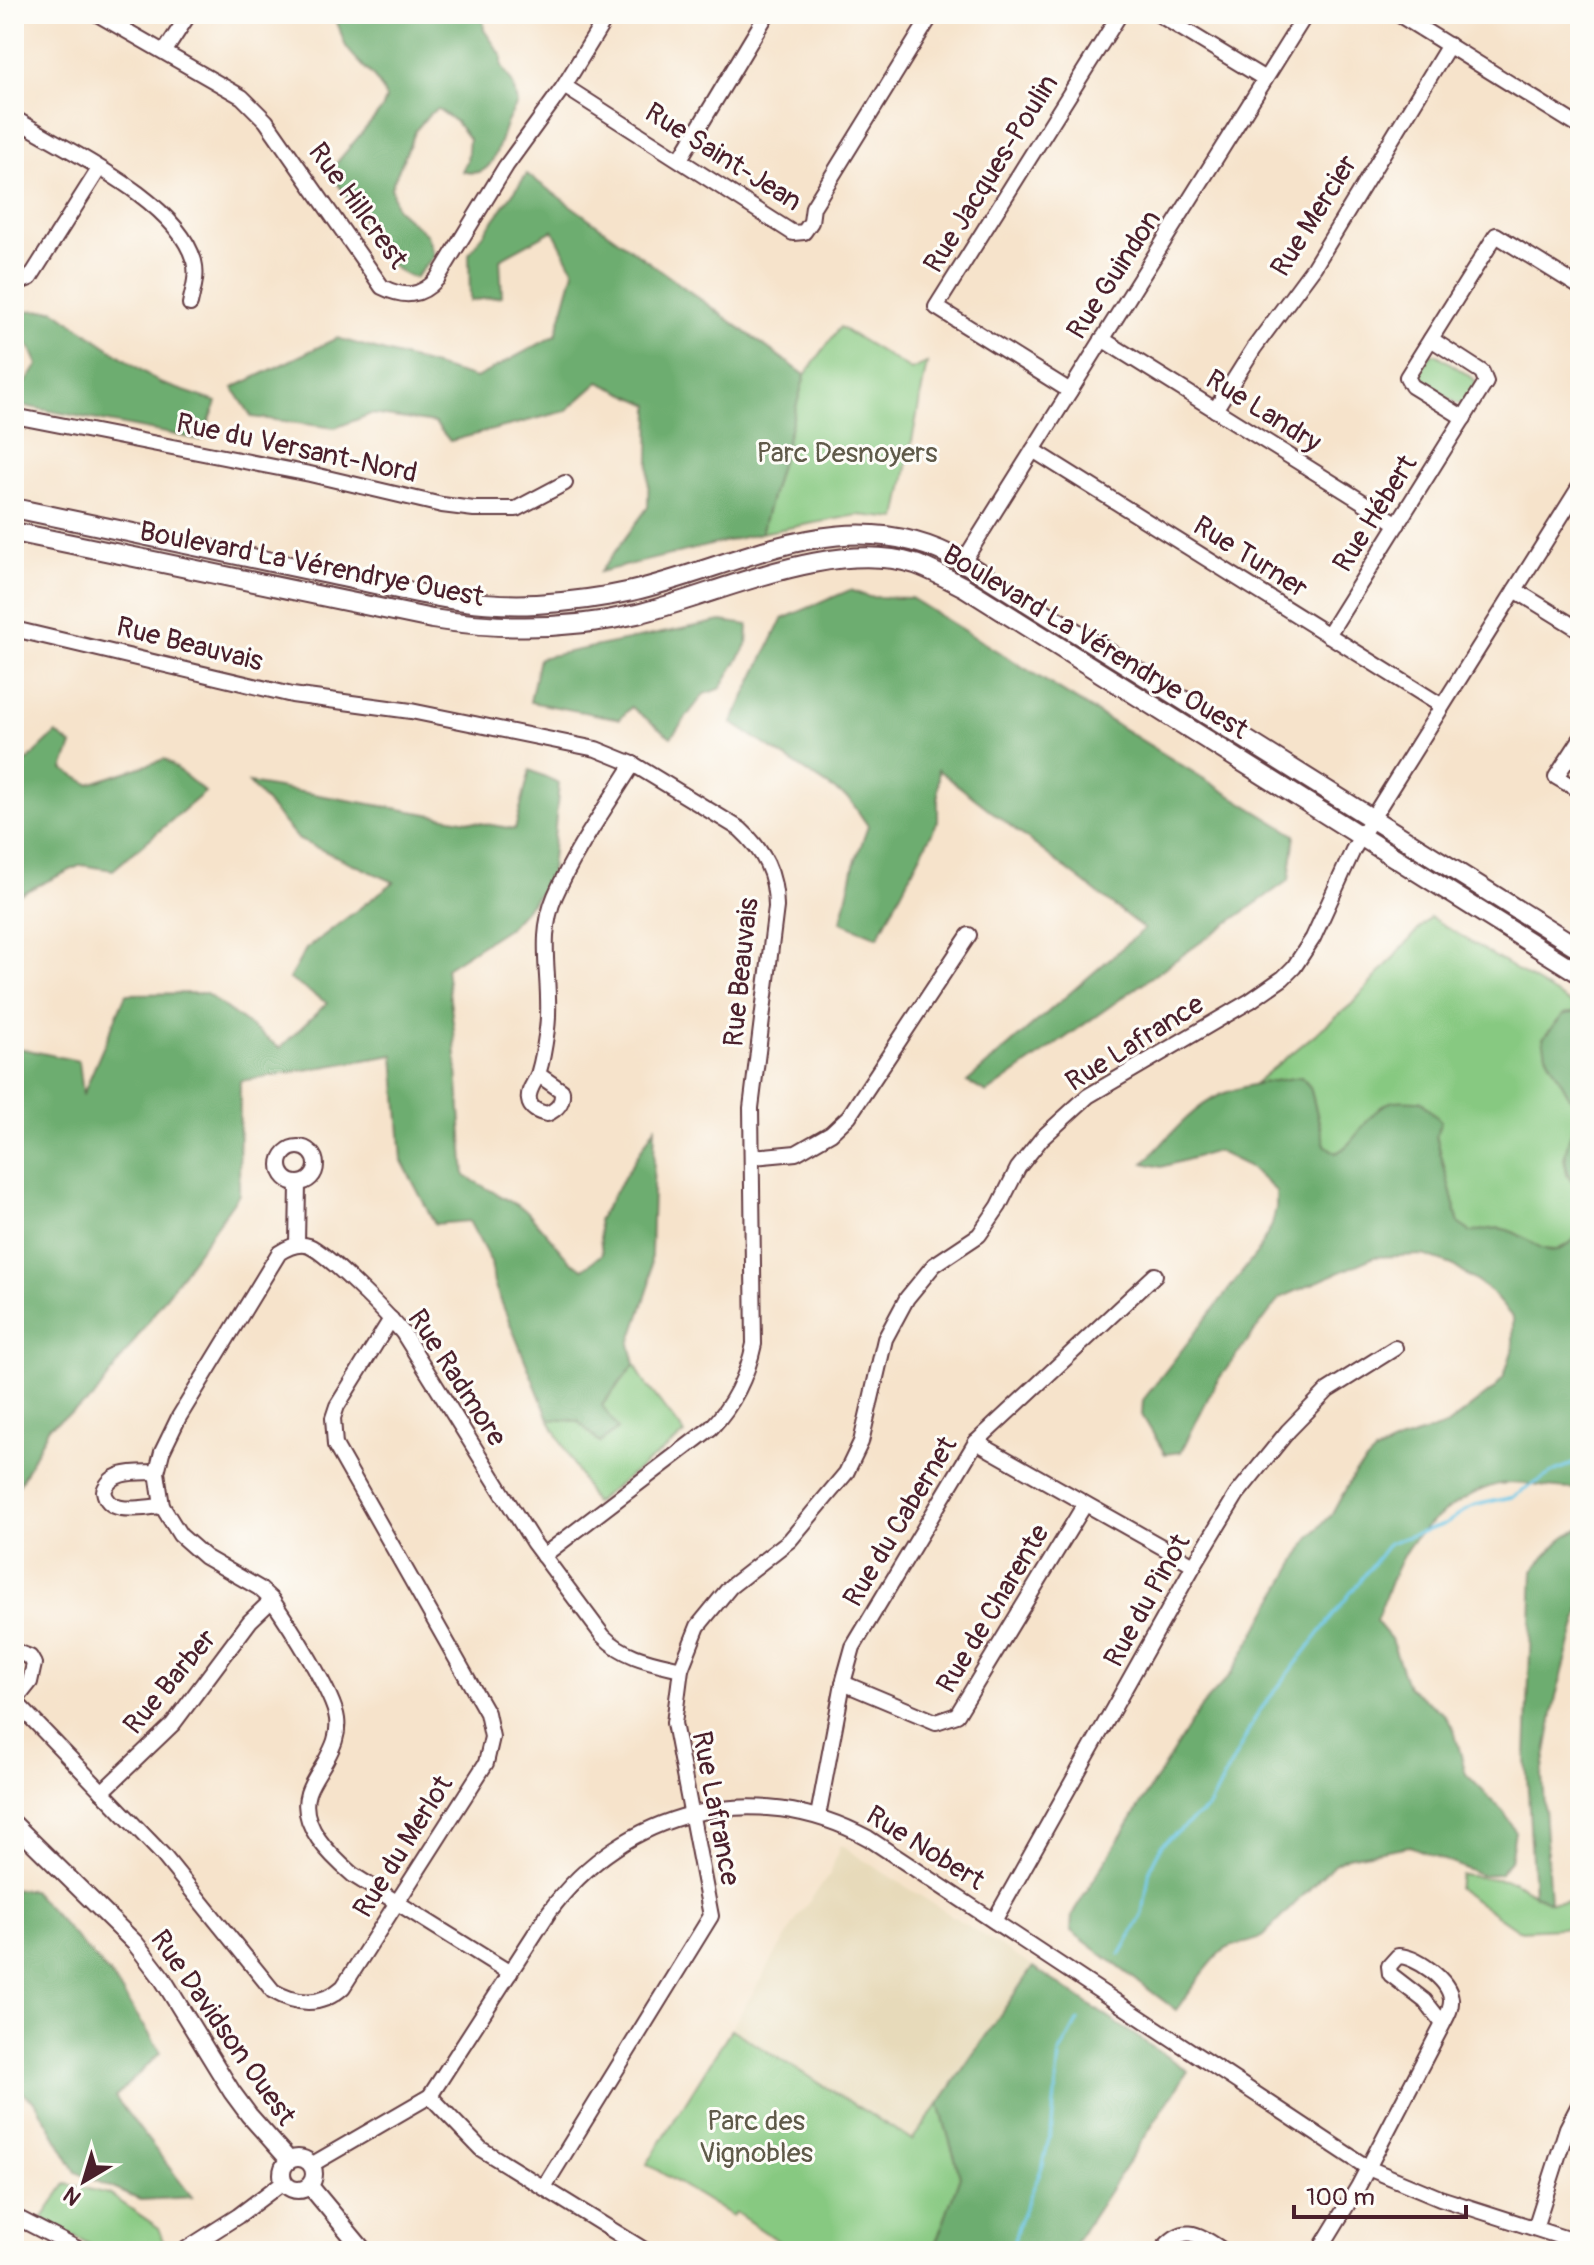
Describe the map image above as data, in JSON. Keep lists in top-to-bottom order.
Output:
{
  "streets": {
    "main road": ["Boulevard La Vérendrye Ouest"],
    "street": [
      "Rue Saint-Jean",
      "Rue Jacques-Poulin",
      "Rue Hillcrest",
      "Rue Mercier",
      "Rue Guindon",
      "Rue Landry",
      "Rue du Versant-Nord",
      "Rue Hébert",
      "Rue Turner",
      "Rue Beauvais",
      "Rue Lafrance",
      "Rue Radmore",
      "Rue du Cabernet",
      "Rue du Pinot",
      "Rue de Charente",
      "Rue Barber",
      "Rue du Merlot",
      "Rue Nobert",
      "Rue Davidson Ouest"
    ]
  },
  "crossings": [
    ["Rue Saint-Jean", "Rue Hillcrest"],
    ["Rue Jacques-Poulin", "Rue Guindon"],
    ["Rue Mercier", "Rue Landry"],
    ["Rue Guindon", "Rue Landry"],
    ["Rue Guindon", "Rue Turner"],
    ["Rue Guindon", "Boulevard La Vérendrye Ouest"],
    ["Rue Landry", "Rue Hébert"],
    ["Rue Hébert", "Rue Turner"],
    ["Rue Turner", "Rue Lafrance"],
    ["Boulevard La Vérendrye Ouest", "Rue Lafrance"],
    ["Rue Beauvais", "Rue Radmore"],
    ["Rue Lafrance", "Rue Radmore"],
    ["Rue Lafrance", "Rue Nobert"],
    ["Rue Radmore", "Rue du Merlot"],
    ["Rue du Cabernet", "Rue de Charente"],
    ["Rue du Cabernet", "Rue Nobert"],
    ["Rue du Pinot", "Rue Nobert"],
    ["Rue Barber", "Rue du Merlot"],
    ["Rue Nobert", "Rue Davidson Ouest"]
  ],
  "parks": ["Parc Desnoyers", "Parc des Vignobles"],
  "scale_bar": "100 m",
  "north": "bottom left"
}
